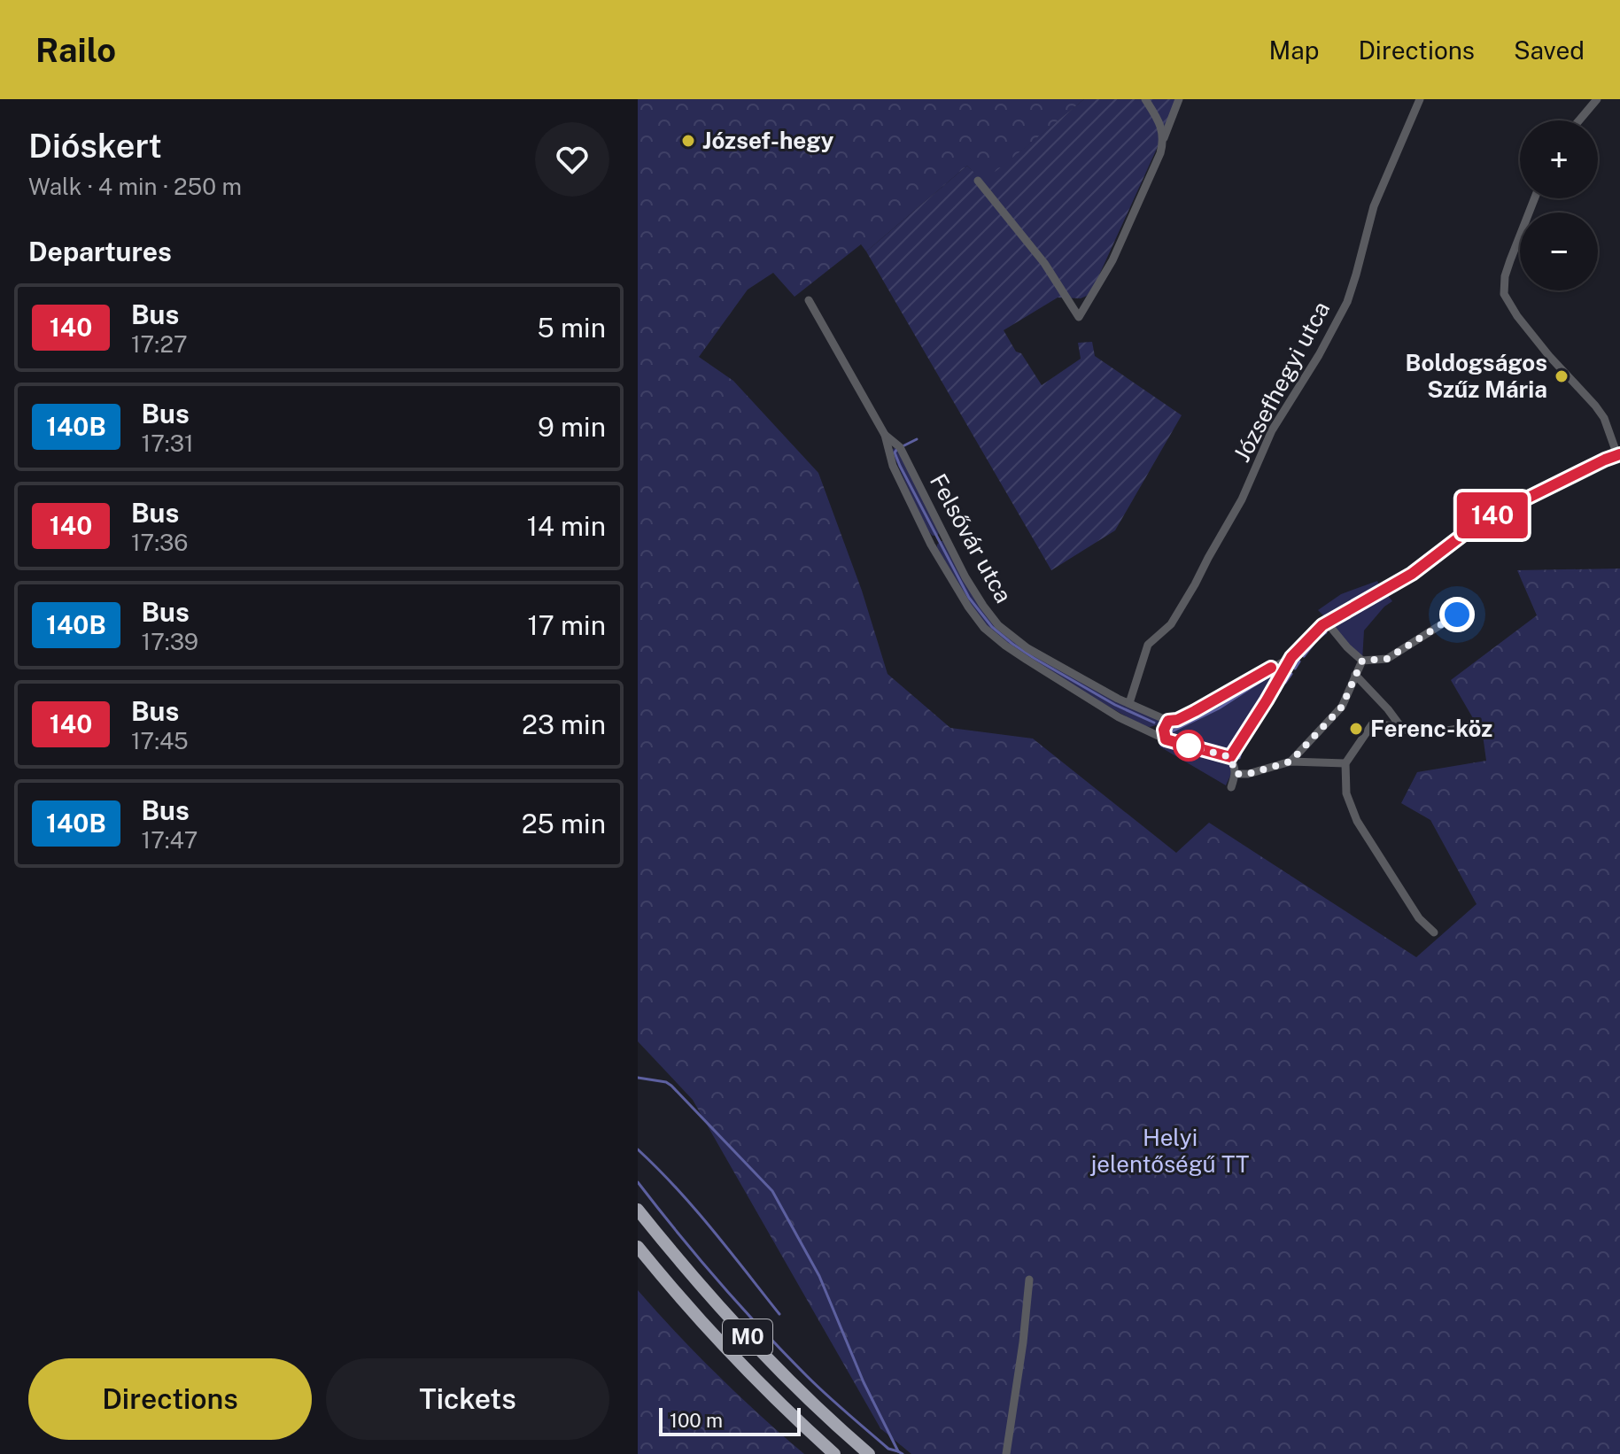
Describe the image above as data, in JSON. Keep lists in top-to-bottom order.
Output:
{
  "streets": {
    "highway": ["M0"],
    "street": ["Józsefhegyi utca", "Felsővár utca"]
  },
  "crossings": [
    ["Józsefhegyi utca", "Felsővár utca"]
  ],
  "parks": ["Helyi jelentőségű TT"],
  "places": ["József-hegy", "Boldogságos Szűz Mária", "Ferenc-köz"],
  "lines": ["bus line 140"],
  "scale_bar": "100 m",
  "page": {
    "header": "Railo",
    "nav": ["Map", "Directions", "Saved"],
    "heading": [
      ["Dióskert", "Walk · 4 min · 250 m"],
      "Departures"
    ],
    "on_map": "140",
    "map_buttons": ["+", "−"],
    "list": [
      {
        "mark": "140",
        "name": "Bus",
        "note": "17:27",
        "value": "5 min"
      },
      {
        "mark": "140B",
        "name": "Bus",
        "note": "17:31",
        "value": "9 min"
      },
      {
        "mark": "140",
        "name": "Bus",
        "note": "17:36",
        "value": "14 min"
      },
      {
        "mark": "140B",
        "name": "Bus",
        "note": "17:39",
        "value": "17 min"
      },
      {
        "mark": "140",
        "name": "Bus",
        "note": "17:45",
        "value": "23 min"
      },
      {
        "mark": "140B",
        "name": "Bus",
        "note": "17:47",
        "value": "25 min"
      }
    ],
    "buttons": ["Directions", "Tickets"],
    "scale": "100 m"
  }
}
